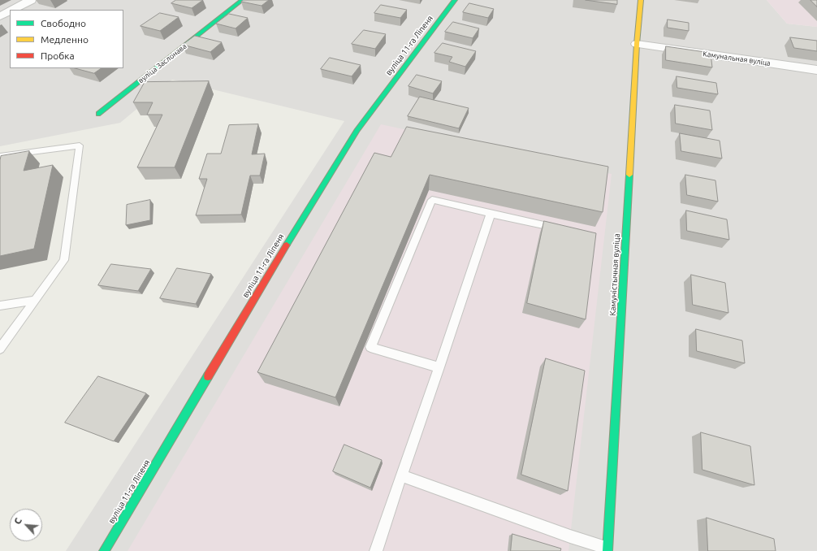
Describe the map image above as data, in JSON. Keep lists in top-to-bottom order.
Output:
{
  "streets": {
    "street": [
      "вуліца 11-га Ліпеня",
      "Камунальная вуліца",
      "вуліца Заслонава",
      "Камуністычная вуліца"
    ]
  },
  "crossings": [
    ["Камунальная вуліца", "Камуністычная вуліца"]
  ],
  "legend": ["Свободно", "Медленно", "Пробка"],
  "north": "top left"
}
